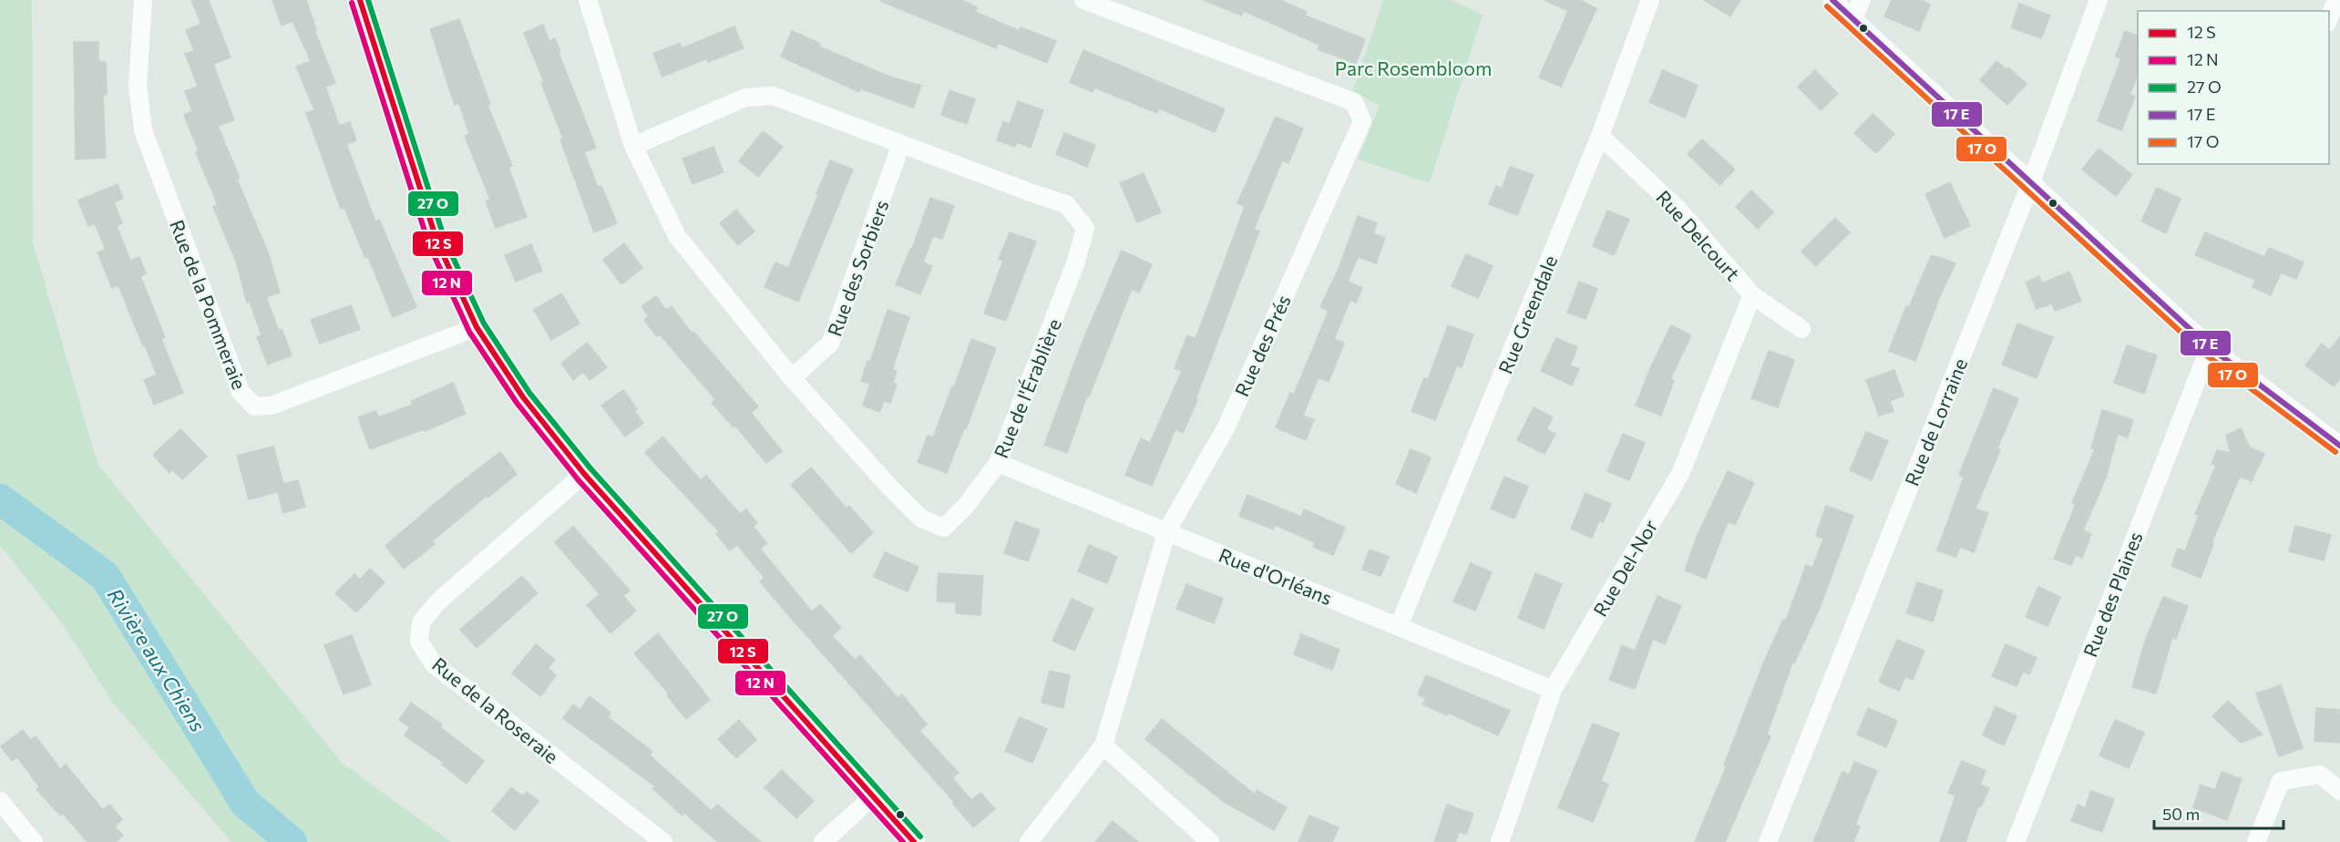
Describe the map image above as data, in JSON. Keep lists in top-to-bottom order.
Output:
{
  "streets": {
    "street": [
      "Rue Delcourt",
      "Rue des Sorbiers",
      "Rue de la Pommeraie",
      "Rue Greendale",
      "Rue des Prés",
      "Rue de l'Érablière",
      "Rue de Lorraine",
      "Rue Del-Nor",
      "Rue d'Orléans",
      "Rue des Plaines",
      "Rue de la Roseraie"
    ]
  },
  "crossings": [
    ["Rue Delcourt", "Rue Greendale"],
    ["Rue Delcourt", "Rue Del-Nor"],
    ["Rue des Sorbiers", "Rue de l'Érablière"],
    ["Rue Greendale", "Rue d'Orléans"],
    ["Rue des Prés", "Rue d'Orléans"],
    ["Rue de l'Érablière", "Rue d'Orléans"],
    ["Rue Del-Nor", "Rue d'Orléans"]
  ],
  "water": ["Rivière aux Chiens"],
  "parks": ["Parc Rosembloom"],
  "legend": [
    "12 S",
    "12 N",
    "27 O",
    "17 E",
    "17 O"
  ],
  "scale_bar": "50 m"
}
